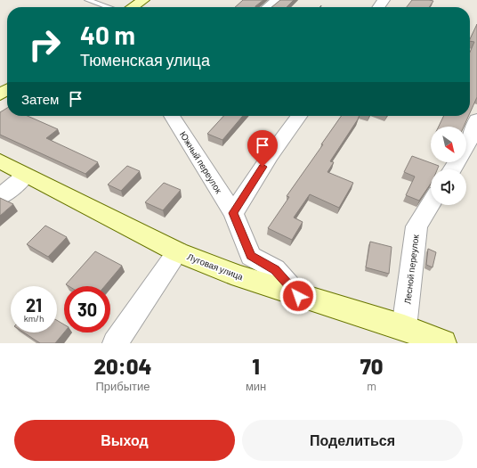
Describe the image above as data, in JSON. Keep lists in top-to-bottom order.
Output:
{
  "streets": {
    "main road": ["Луговая улица"],
    "street": ["Южный переулок", "Лесной переулок"]
  },
  "crossings": [
    ["Южный переулок", "Луговая улица"],
    ["Луговая улица", "Лесной переулок"]
  ],
  "north": "bottom right",
  "page": {
    "turn": ["40 m", "Тюменская улица"],
    "then": "Затем",
    "speed": "21 km/h",
    "limit": "30",
    "eta": [
      "20:04",
      "Прибытие",
      "1",
      "мин",
      "70",
      "m"
    ],
    "buttons": ["Выход", "Поделиться"]
  }
}
